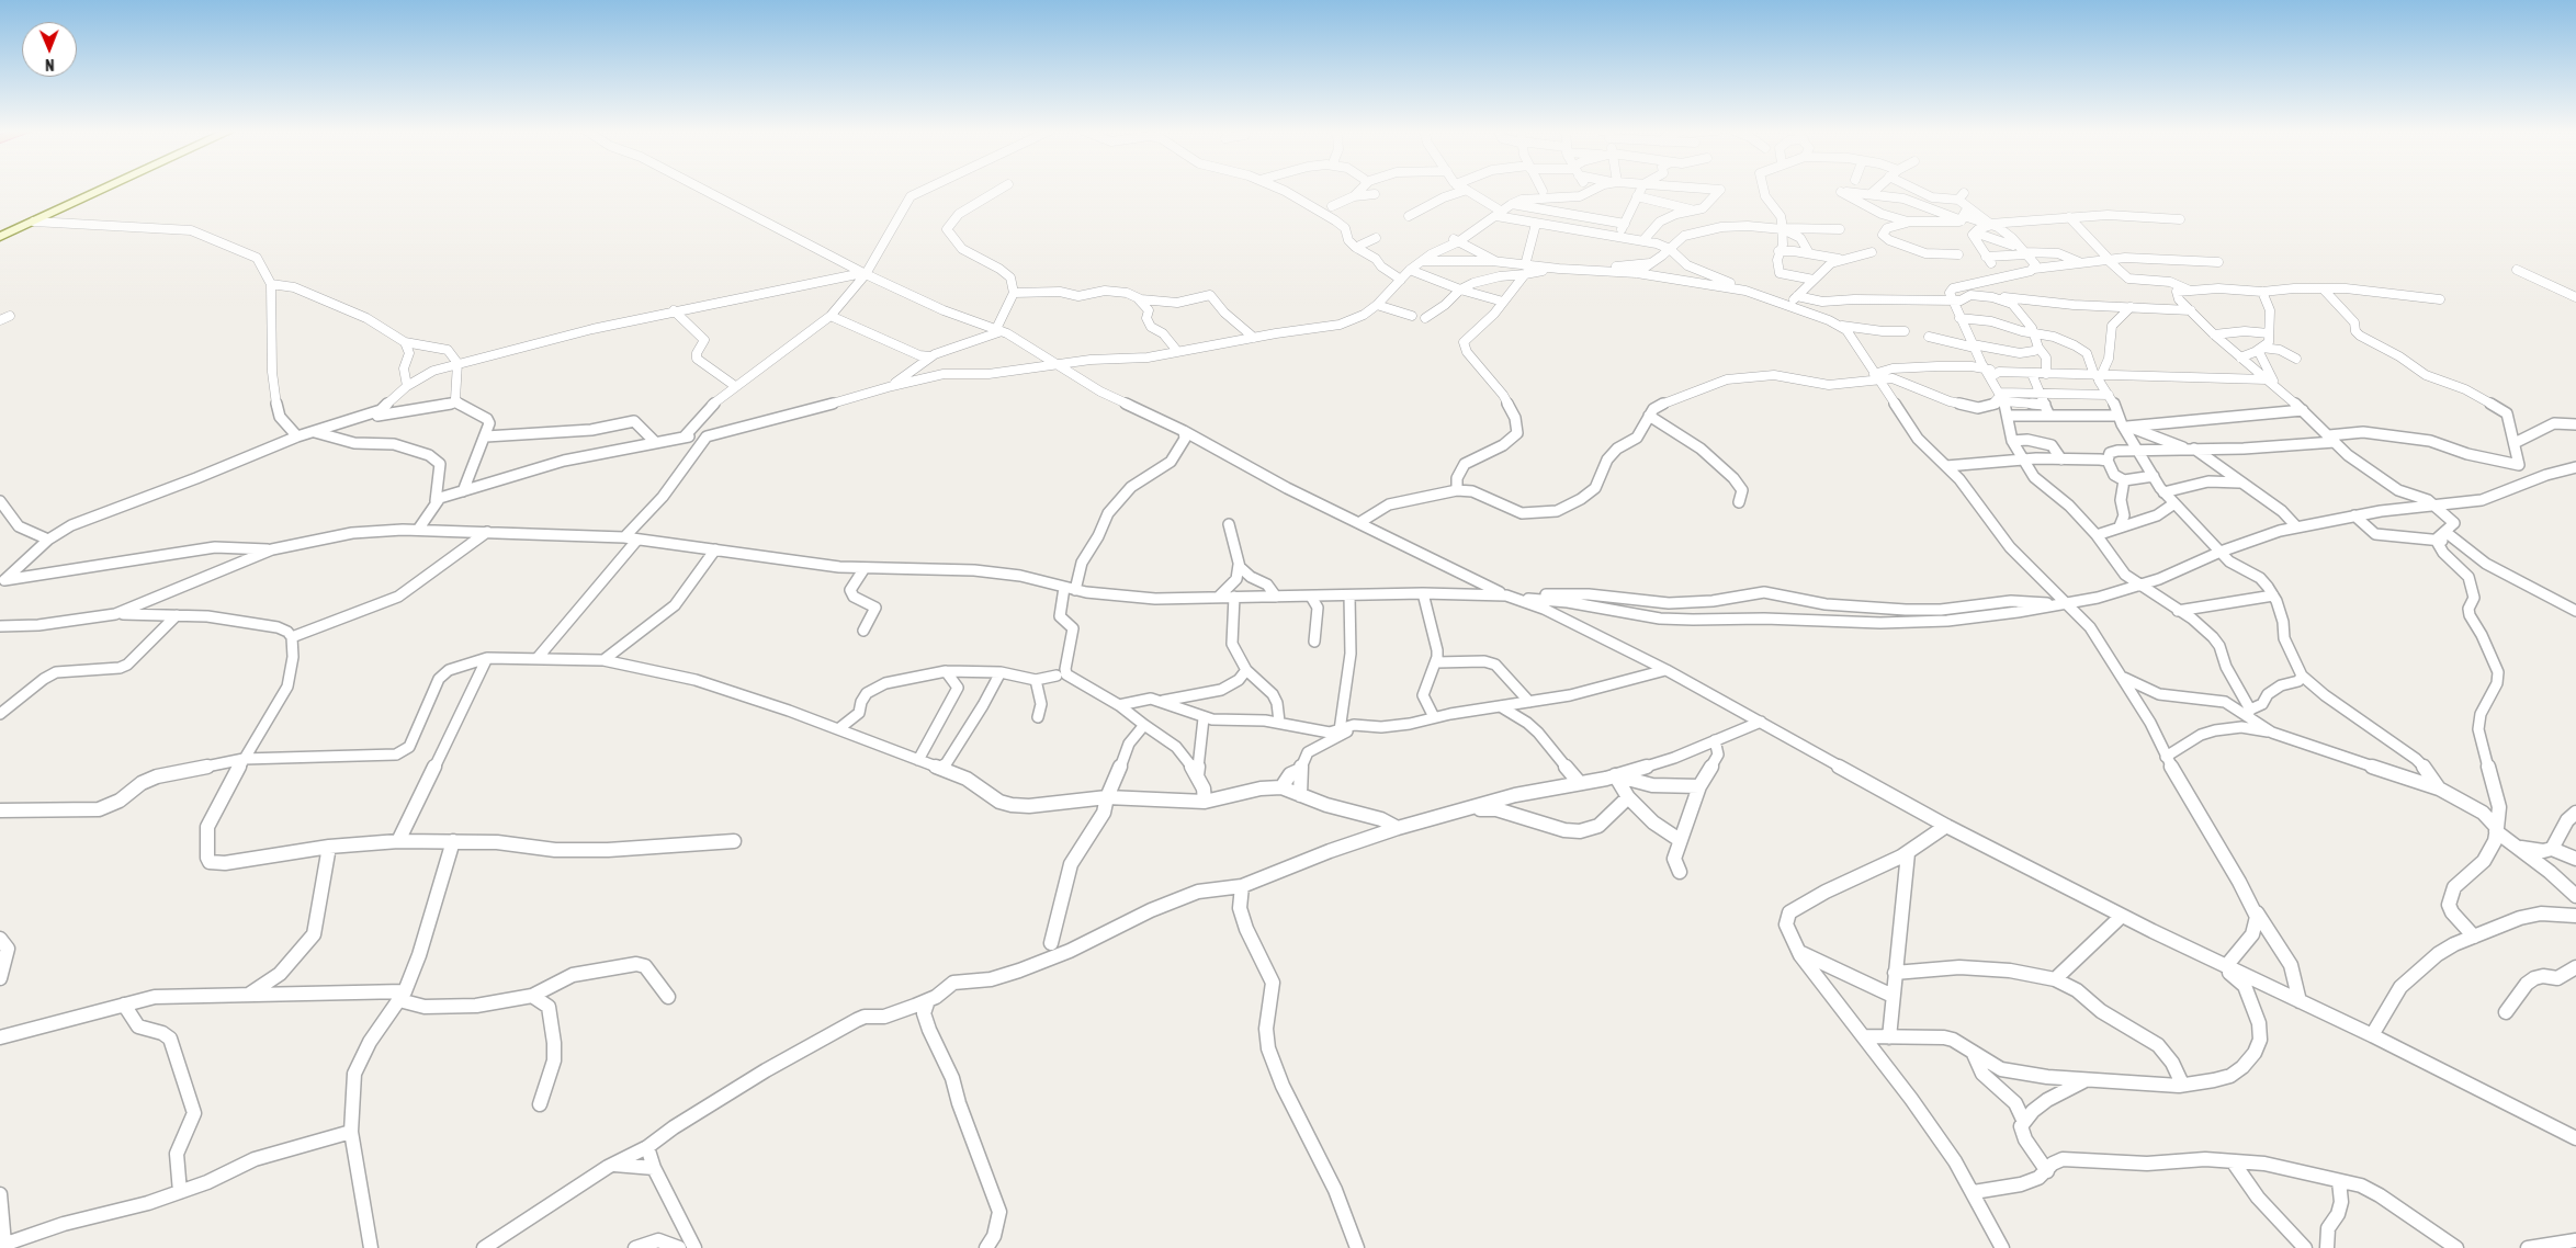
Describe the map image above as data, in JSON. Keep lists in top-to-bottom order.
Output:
{
  "north": "bottom"
}
